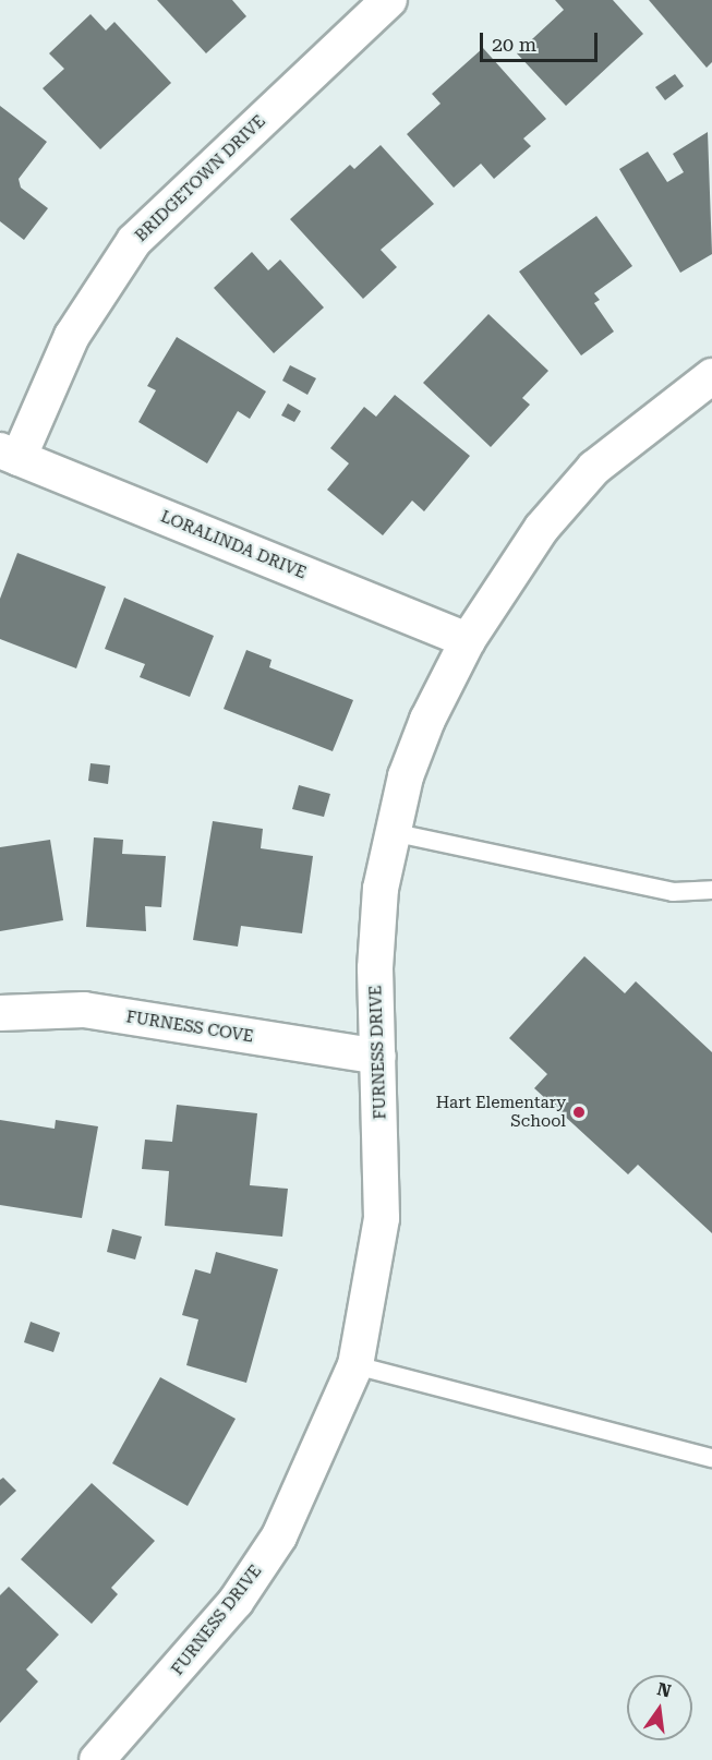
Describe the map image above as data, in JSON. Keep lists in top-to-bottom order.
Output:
{
  "streets": {
    "street": [
      "BRIDGETOWN DRIVE",
      "LORALINDA DRIVE",
      "FURNESS COVE",
      "FURNESS DRIVE"
    ]
  },
  "crossings": [
    ["BRIDGETOWN DRIVE", "LORALINDA DRIVE"],
    ["LORALINDA DRIVE", "FURNESS DRIVE"],
    ["FURNESS COVE", "FURNESS DRIVE"]
  ],
  "places": ["Hart Elementary School"],
  "scale_bar": "20 m",
  "north": "top"
}
